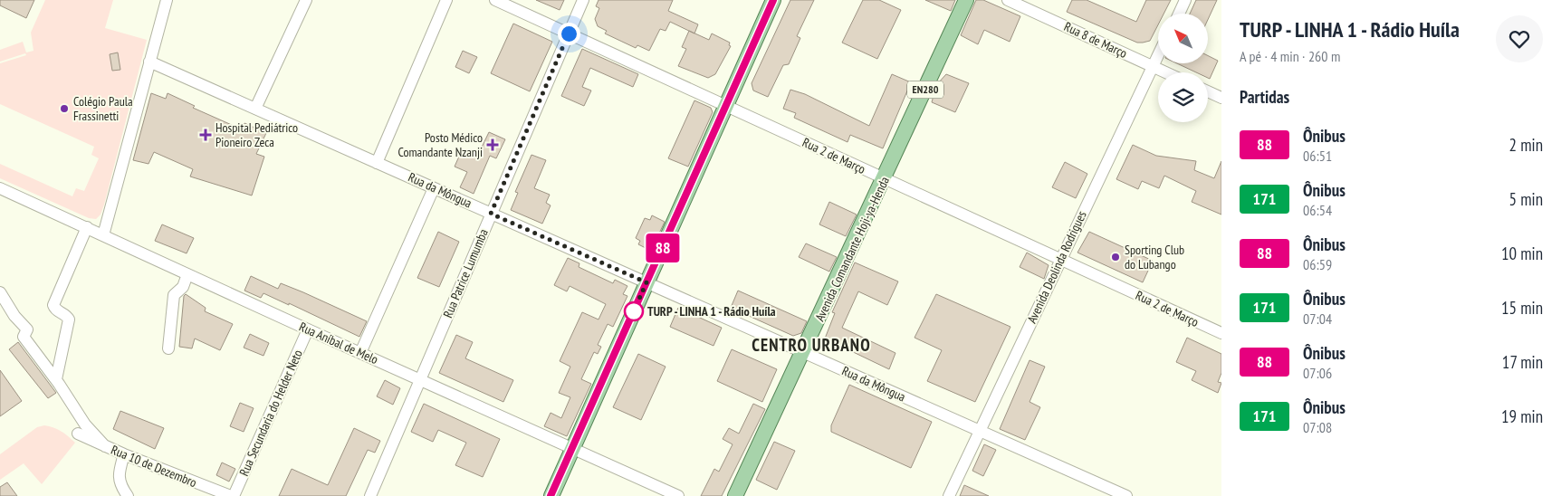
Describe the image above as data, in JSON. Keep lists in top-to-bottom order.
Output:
{
  "streets": {
    "main road": ["EN280", "Avenida Comandante Hoji-ya-Henda"],
    "street": [
      "Rua 8 de Março",
      "Rua 2 de Março",
      "Rua da Môngua",
      "Avenida Deolinda Rodrigues",
      "Rua Patrice Lumumba",
      "Rua Aníbal de Melo",
      "Rua Secundaria do Helder Neto",
      "Rua 10 de Dezembro"
    ]
  },
  "crossings": [
    ["Rua 8 de Março", "Avenida Deolinda Rodrigues"],
    ["Rua 2 de Março", "Avenida Comandante Hoji-ya-Henda"],
    ["Rua 2 de Março", "Avenida Deolinda Rodrigues"],
    ["Rua 2 de Março", "Rua Patrice Lumumba"],
    ["Rua da Môngua", "Avenida Comandante Hoji-ya-Henda"],
    ["Rua da Môngua", "Avenida Deolinda Rodrigues"],
    ["Rua da Môngua", "Rua Patrice Lumumba"],
    ["Rua Patrice Lumumba", "Rua Aníbal de Melo"],
    ["Rua Aníbal de Melo", "Rua Secundaria do Helder Neto"],
    ["Rua Secundaria do Helder Neto", "Rua 10 de Dezembro"]
  ],
  "districts": ["CENTRO URBANO"],
  "places": {
    "other": ["Colégio Paula Frassinetti", "Sporting Club do Lubango", "TURP - LINHA 1 - Rádio Huíla"],
    "health": ["Hospital Pediátrico Pioneiro Zeca", "Posto Médico Comandante Nzanji"]
  },
  "lines": ["bus line 88"],
  "north": "top left",
  "page": {
    "on_map": "88",
    "heading": [
      ["TURP - LINHA 1 - Rádio Huíla", "A pé · 4 min · 260 m"],
      "Partidas"
    ],
    "list": [
      {
        "mark": "88",
        "name": "Ônibus",
        "note": "06:51",
        "value": "2 min"
      },
      {
        "mark": "171",
        "name": "Ônibus",
        "note": "06:54",
        "value": "5 min"
      },
      {
        "mark": "88",
        "name": "Ônibus",
        "note": "06:59",
        "value": "10 min"
      },
      {
        "mark": "171",
        "name": "Ônibus",
        "note": "07:04",
        "value": "15 min"
      },
      {
        "mark": "88",
        "name": "Ônibus",
        "note": "07:06",
        "value": "17 min"
      },
      {
        "mark": "171",
        "name": "Ônibus",
        "note": "07:08",
        "value": "19 min"
      }
    ]
  }
}
